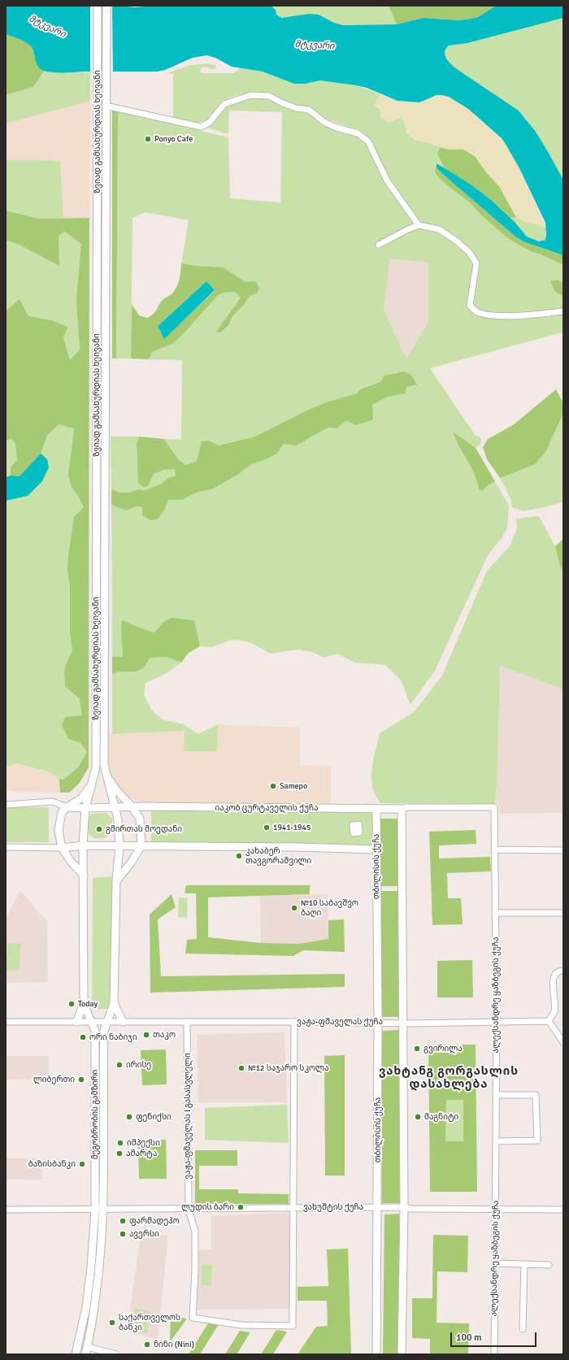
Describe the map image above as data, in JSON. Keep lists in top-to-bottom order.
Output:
{
  "streets": {
    "main road": [
      "ზვიად გამსახურდიას ხეივანი",
      "იაკობ ცურტაველის ქუჩა",
      "თბილისის ქუჩა",
      "მეგობრობის გამზირი"
    ],
    "street": [
      "ალექსანდრე ყაზბეგის ქუჩა",
      "ვაჟა-ფშაველას ქუჩა",
      "ვაჟა-ფშაველას I გასასვლელი",
      "ვახუშტის ქუჩა"
    ]
  },
  "crossings": [
    ["იაკობ ცურტაველის ქუჩა", "თბილისის ქუჩა"],
    ["იაკობ ცურტაველის ქუჩა", "ალექსანდრე ყაზბეგის ქუჩა"],
    ["თბილისის ქუჩა", "ვაჟა-ფშაველას ქუჩა"],
    ["თბილისის ქუჩა", "ვახუშტის ქუჩა"],
    ["ალექსანდრე ყაზბეგის ქუჩა", "ვაჟა-ფშაველას ქუჩა"],
    ["ალექსანდრე ყაზბეგის ქუჩა", "ვახუშტის ქუჩა"],
    ["ვაჟა-ფშაველას ქუჩა", "მეგობრობის გამზირი"],
    ["ვაჟა-ფშაველას ქუჩა", "ვაჟა-ფშაველას I გასასვლელი"],
    ["მეგობრობის გამზირი", "ვახუშტის ქუჩა"],
    ["ვაჟა-ფშაველას I გასასვლელი", "ვახუშტის ქუჩა"]
  ],
  "districts": ["ვახტანგ გორგასლის დასახლება"],
  "water": ["მტკვარი"],
  "places": [
    "Ponyo Cafe",
    "Samepo",
    "1941-1945",
    "გმირთას მოედანი",
    "კახაბერ თავგორაშვილი",
    "№10 საბავშვო ბაღი",
    "Today",
    "თაკო",
    "ორი ნაბიჯი",
    "გვირილა",
    "ირისე",
    "№12 საჯარო სკოლა",
    "ლიბერთი",
    "ფენიქსი",
    "მაგნიტი",
    "იმპექსი",
    "ამარტა",
    "ბაზისბანკი",
    "ლუდის ბარი",
    "ფარმადეპო",
    "ავერსი",
    "საქართველოს ბანკი",
    "ნინი (Nini)"
  ],
  "scale_bar": "100 m"
}
